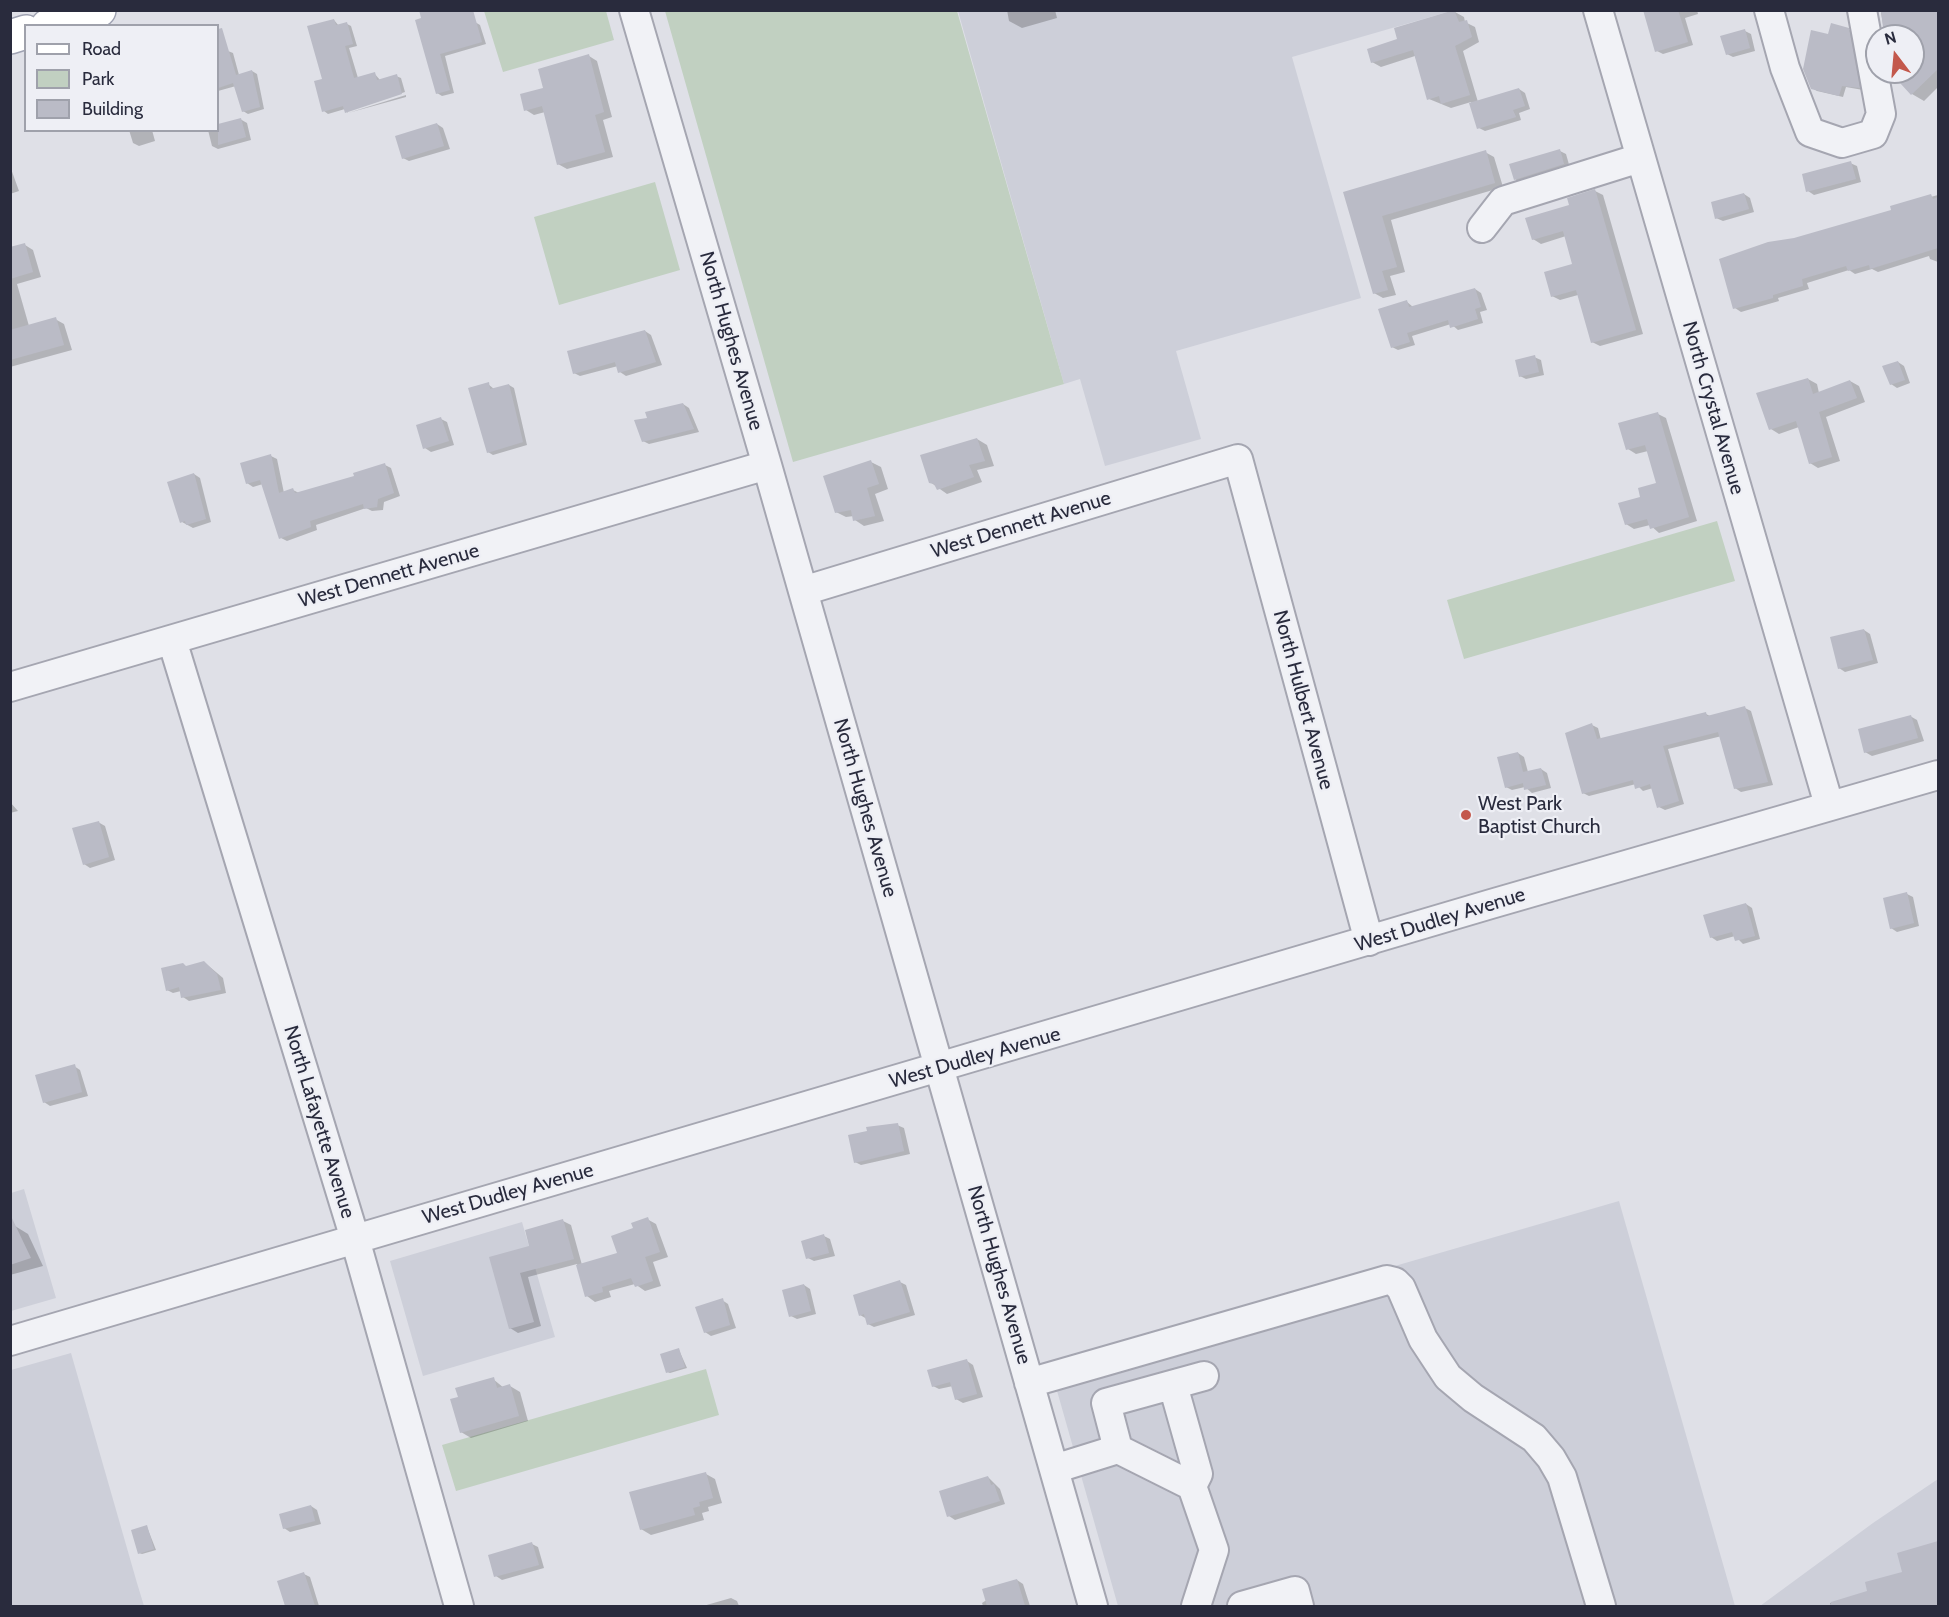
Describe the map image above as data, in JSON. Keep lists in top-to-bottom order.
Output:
{
  "streets": {
    "street": [
      "North Hughes Avenue",
      "North Crystal Avenue",
      "West Dennett Avenue",
      "North Hulbert Avenue",
      "West Dudley Avenue",
      "North Lafayette Avenue"
    ]
  },
  "crossings": [
    ["North Hughes Avenue", "West Dennett Avenue"],
    ["North Hughes Avenue", "West Dudley Avenue"],
    ["North Crystal Avenue", "West Dudley Avenue"],
    ["West Dennett Avenue", "North Hulbert Avenue"],
    ["West Dennett Avenue", "North Lafayette Avenue"],
    ["North Hulbert Avenue", "West Dudley Avenue"],
    ["West Dudley Avenue", "North Lafayette Avenue"]
  ],
  "places": ["West Park Baptist Church"],
  "legend": ["Road", "Park", "Building"],
  "north": "top"
}
